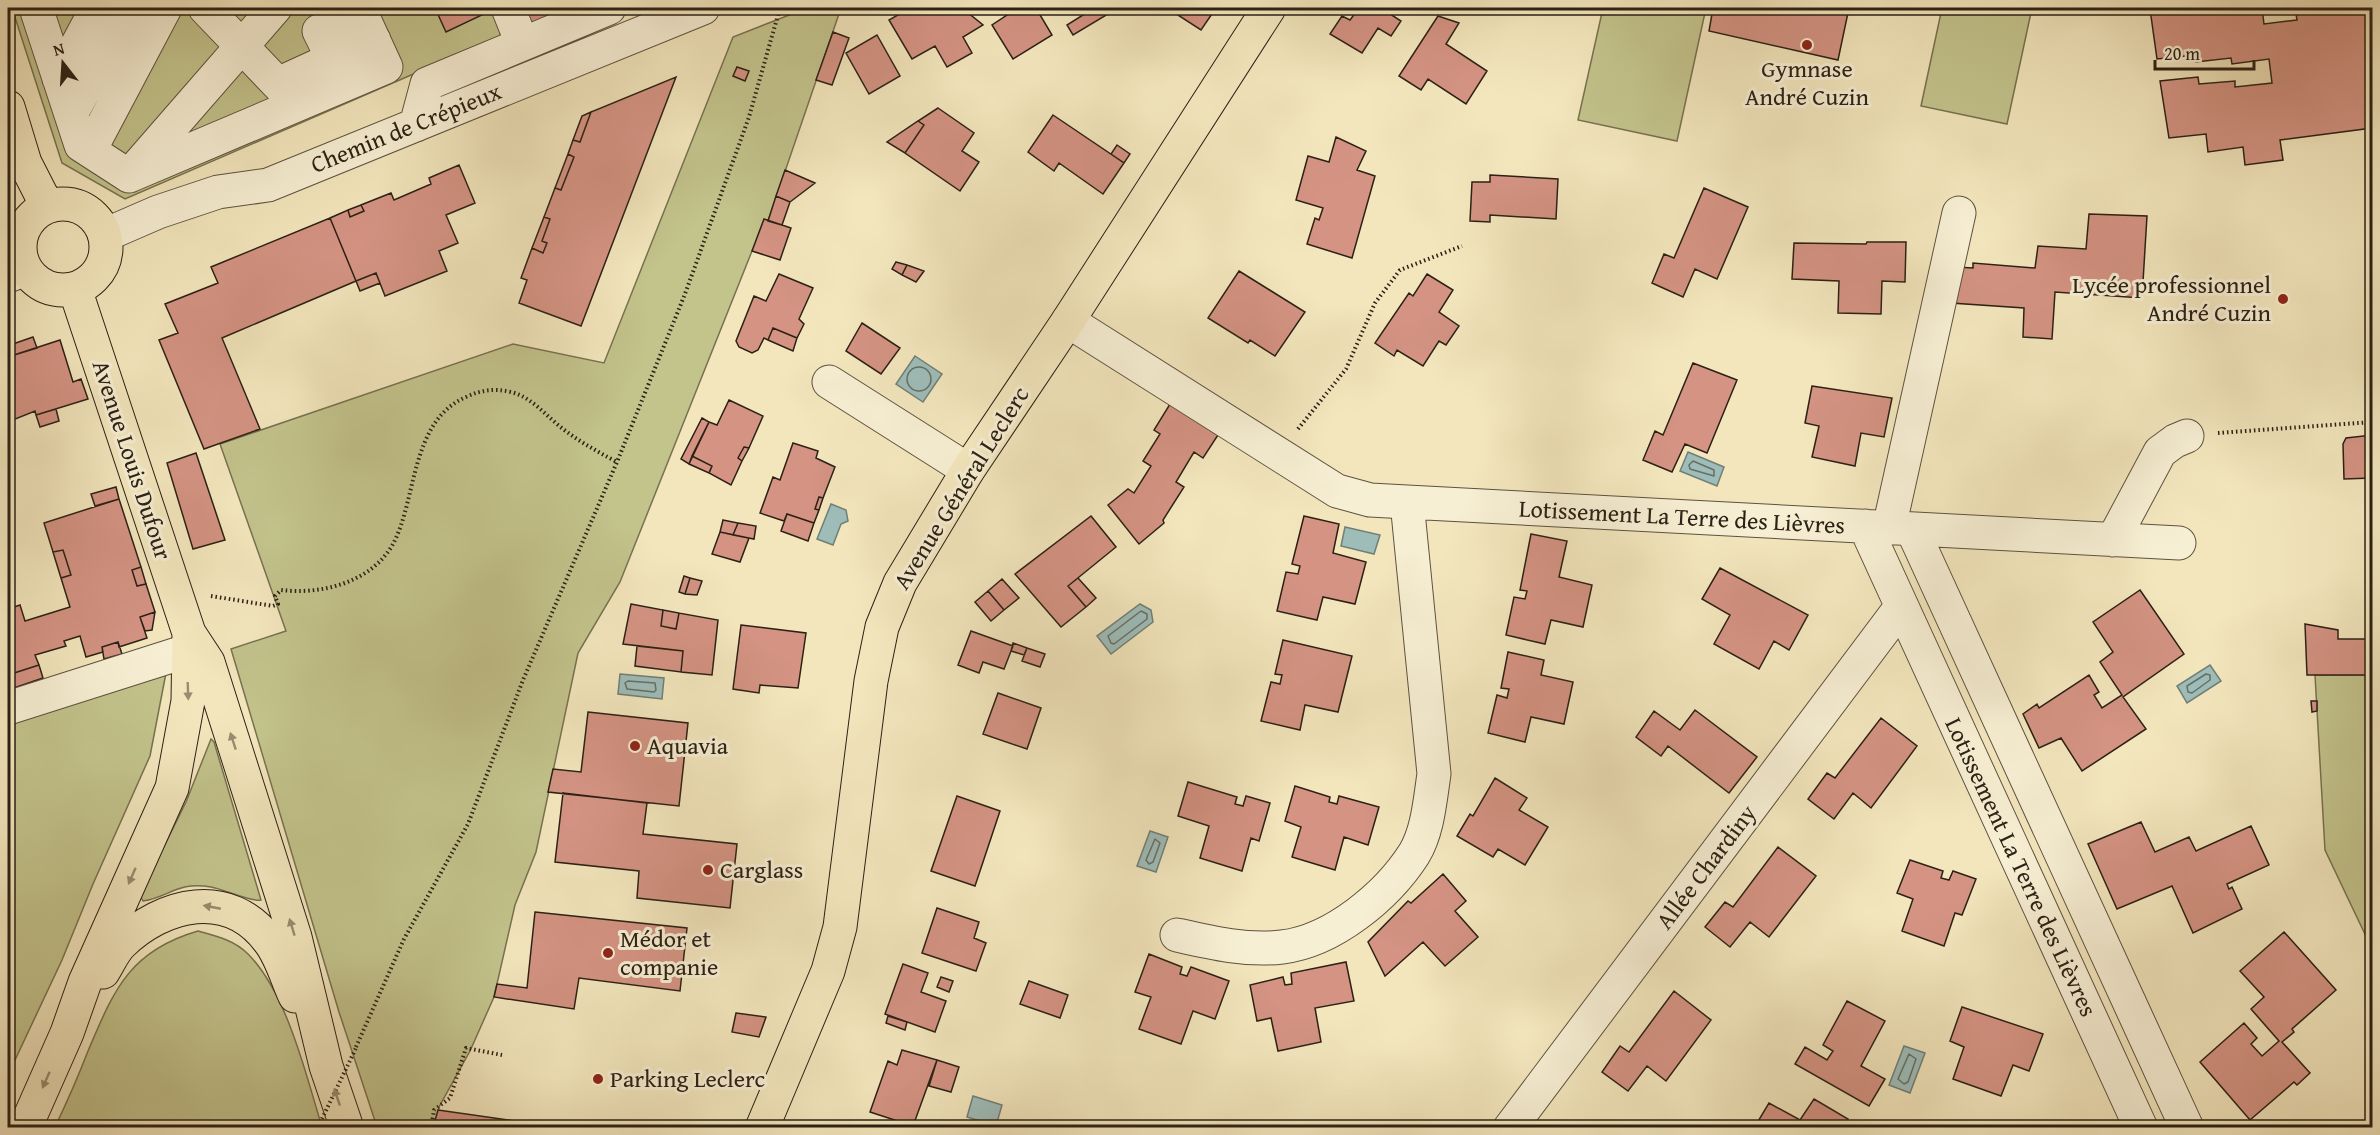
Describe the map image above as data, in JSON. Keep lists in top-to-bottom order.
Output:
{
  "streets": {
    "main road": ["Avenue Louis Dufour", "Avenue Général Leclerc"],
    "street": ["Chemin de Crépieux", "Lotissement La Terre des Lièvres", "Allée Chardiny"]
  },
  "crossings": [
    ["Chemin de Crépieux", "Avenue Louis Dufour"],
    ["Avenue Général Leclerc", "Lotissement La Terre des Lièvres"],
    ["Lotissement La Terre des Lièvres", "Allée Chardiny"]
  ],
  "places": [
    "Gymnase André Cuzin",
    "Lycée professionnel André Cuzin",
    "Aquavia",
    "Carglass",
    "Médor et companie",
    "Parking Leclerc"
  ],
  "scale_bar": "20 m",
  "north": "top"
}
